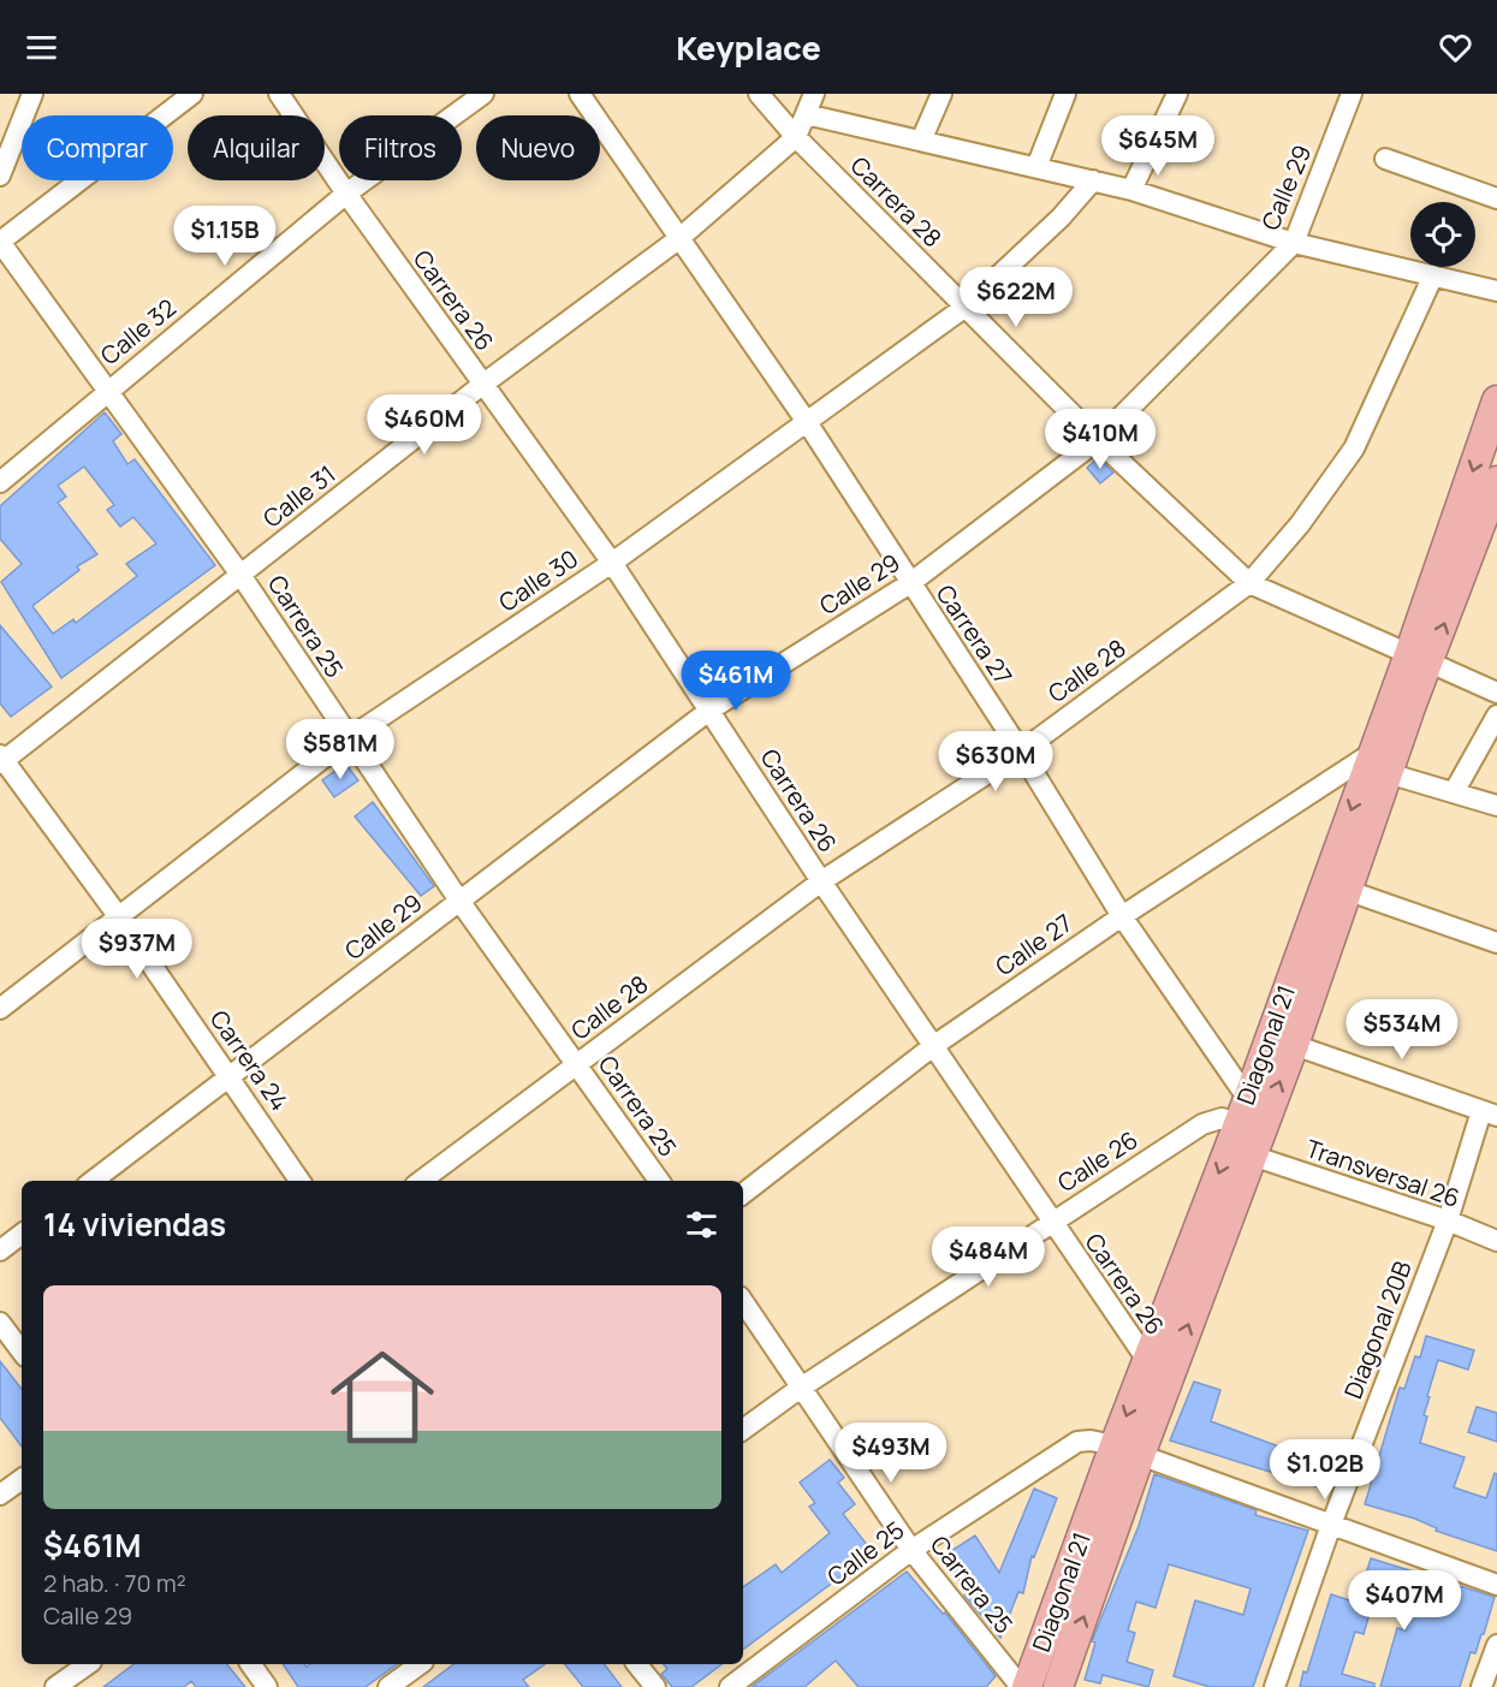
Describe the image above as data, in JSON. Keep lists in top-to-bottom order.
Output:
{
  "streets": {
    "highway": ["Diagonal 21"],
    "street": [
      "Calle 29",
      "Carrera 28",
      "Carrera 26",
      "Calle 32",
      "Calle 31",
      "Calle 30",
      "Carrera 25",
      "Carrera 27",
      "Calle 28",
      "Calle 27",
      "Carrera 24",
      "Calle 26",
      "Transversal 26",
      "Diagonal 20B",
      "Calle 25"
    ]
  },
  "crossings": [
    ["Calle 29", "Carrera 28"],
    ["Calle 29", "Carrera 26"],
    ["Calle 29", "Carrera 25"],
    ["Calle 29", "Carrera 27"],
    ["Calle 29", "Carrera 24"],
    ["Carrera 28", "Calle 31"],
    ["Carrera 28", "Calle 30"],
    ["Carrera 28", "Calle 28"],
    ["Carrera 28", "Diagonal 21"],
    ["Carrera 26", "Calle 32"],
    ["Carrera 26", "Calle 31"],
    ["Carrera 26", "Calle 30"],
    ["Carrera 26", "Calle 28"],
    ["Carrera 26", "Calle 27"],
    ["Carrera 26", "Diagonal 21"],
    ["Carrera 26", "Calle 26"],
    ["Calle 32", "Carrera 25"],
    ["Calle 31", "Carrera 25"],
    ["Calle 31", "Carrera 27"],
    ["Calle 31", "Carrera 24"],
    ["Calle 30", "Carrera 25"],
    ["Calle 30", "Carrera 27"],
    ["Calle 30", "Carrera 24"],
    ["Carrera 25", "Calle 28"],
    ["Carrera 25", "Calle 26"],
    ["Carrera 25", "Calle 25"],
    ["Carrera 27", "Calle 28"],
    ["Carrera 27", "Calle 27"],
    ["Carrera 27", "Diagonal 21"],
    ["Carrera 27", "Calle 26"],
    ["Calle 27", "Diagonal 21"],
    ["Diagonal 21", "Calle 26"],
    ["Diagonal 21", "Transversal 26"],
    ["Diagonal 21", "Calle 25"],
    ["Transversal 26", "Diagonal 20B"],
    ["Diagonal 20B", "Calle 25"]
  ],
  "page": {
    "header": "Keyplace",
    "price": [
      "$645M",
      "$1.15B",
      "$622M",
      "$460M",
      "$410M",
      "$461M",
      "$581M",
      "$630M",
      "$937M",
      "$534M",
      "$484M",
      "$493M",
      "$1.02B",
      "$407M"
    ],
    "chip": [
      "Comprar",
      "Alquilar",
      "Filtros",
      "Nuevo"
    ],
    "heading": "14 viviendas",
    "list": [
      {
        "name": "$461M",
        "note": "2 hab. · 70 m² · Calle 29"
      }
    ]
  }
}
